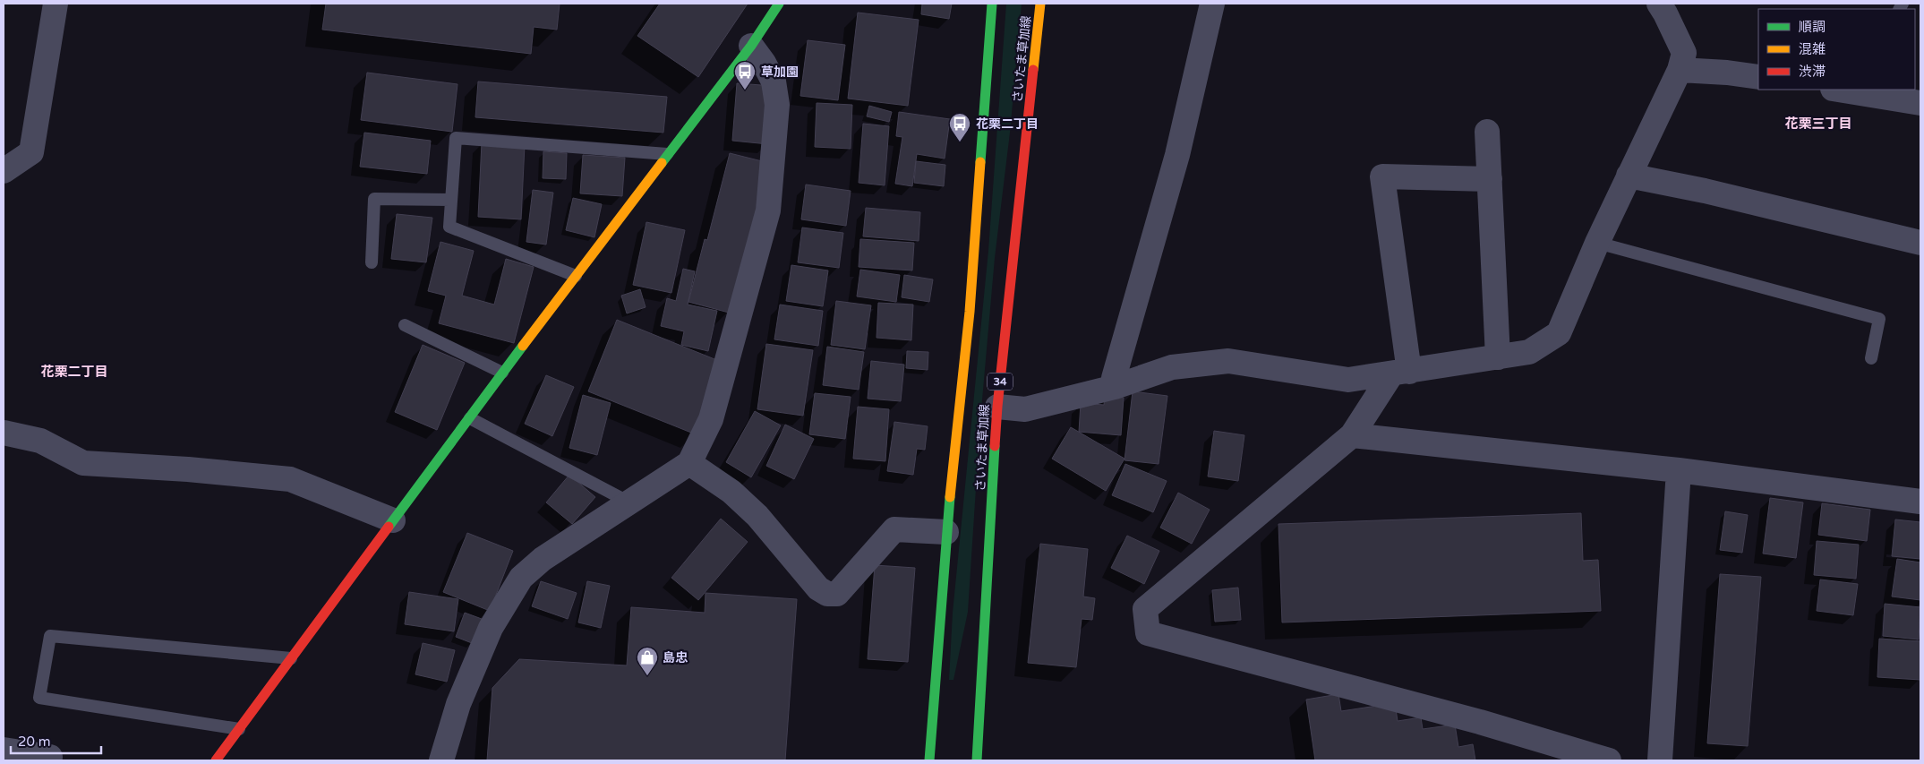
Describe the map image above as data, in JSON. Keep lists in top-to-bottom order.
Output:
{
  "streets": {
    "main road": ["さいたま草加線", "34"]
  },
  "districts": ["花栗三丁目", "花栗二丁目"],
  "places": {
    "bus stop": ["草加園", "花栗二丁目"],
    "shop": ["島忠"]
  },
  "legend": ["順調", "混雑", "渋滞"],
  "scale_bar": "20 m"
}
